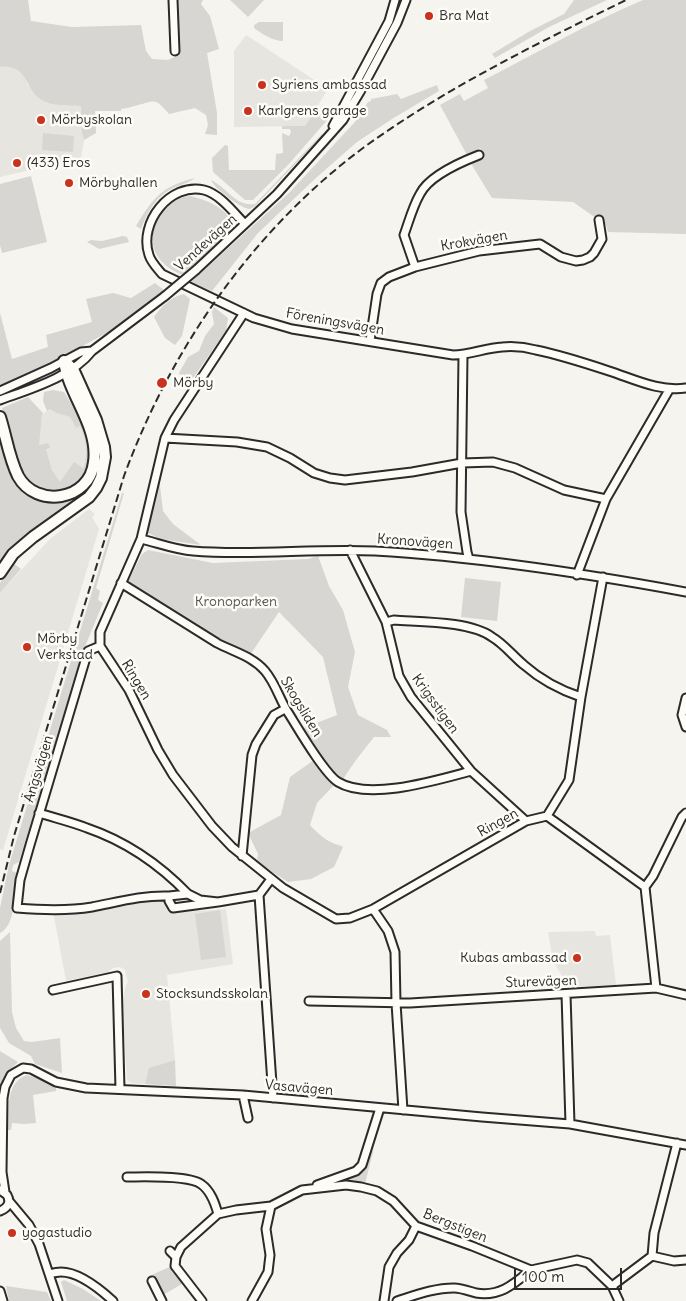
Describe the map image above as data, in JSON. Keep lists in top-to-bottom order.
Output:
{
  "streets": {
    "street": [
      "Krokvägen",
      "Vendevägen",
      "Föreningsvägen",
      "Kronovägen",
      "Ringen",
      "Krigsstigen",
      "Skogsliden",
      "Ängsvägen",
      "Sturevägen",
      "Vasavägen",
      "Bergstigen"
    ]
  },
  "crossings": [
    ["Krokvägen", "Föreningsvägen"],
    ["Vendevägen", "Föreningsvägen"],
    ["Kronovägen", "Krigsstigen"],
    ["Ringen", "Krigsstigen"],
    ["Ringen", "Ängsvägen"],
    ["Krigsstigen", "Skogsliden"]
  ],
  "parks": ["Kronoparken"],
  "places": [
    "Bra Mat",
    "Syriens ambassad",
    "Karlgrens garage",
    "Mörbyskolan",
    "(433) Eros",
    "Mörbyhallen",
    "Mörby",
    "Mörby Verkstad",
    "Kubas ambassad",
    "Stocksundsskolan",
    "yogastudio"
  ],
  "scale_bar": "100 m"
}
